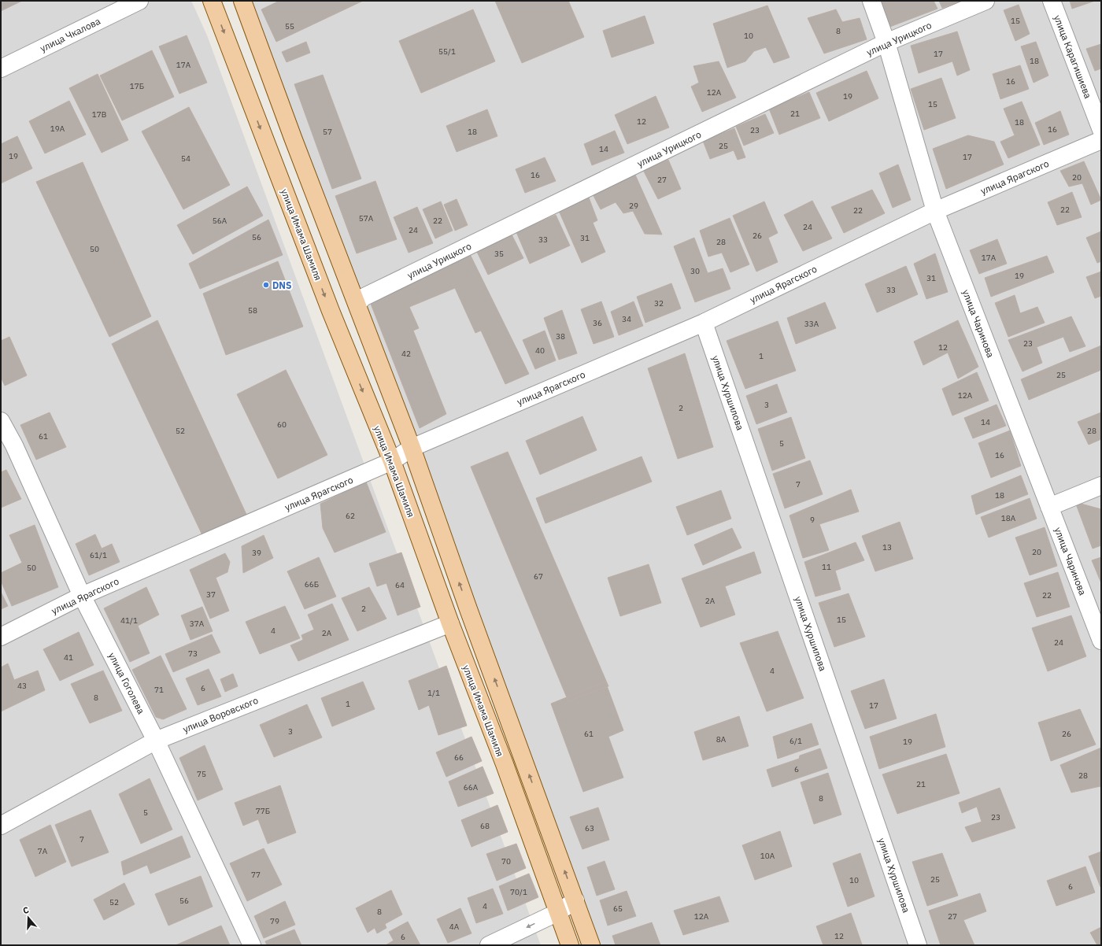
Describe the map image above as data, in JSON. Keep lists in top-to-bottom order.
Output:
{
  "streets": {
    "main road": ["улица Имама Шамиля"],
    "street": [
      "улица Чкалова",
      "улица Урицкого",
      "улица Карагишиева",
      "улица Ярагского",
      "улица Чаринова",
      "улица Хуршилова",
      "улица Гоголева",
      "улица Воровского"
    ]
  },
  "crossings": [
    ["улица Урицкого", "улица Чаринова"],
    ["улица Ярагского", "улица Имама Шамиля"],
    ["улица Ярагского", "улица Чаринова"],
    ["улица Ярагского", "улица Хуршилова"],
    ["улица Ярагского", "улица Гоголева"],
    ["улица Имама Шамиля", "улица Воровского"],
    ["улица Гоголева", "улица Воровского"]
  ],
  "places": ["DNS"],
  "house_numbers": [
    "15",
    "55",
    "8",
    "10",
    "55/1",
    "17",
    "18",
    "17А",
    "16",
    "17Б",
    "12А",
    "19",
    "15",
    "21",
    "17В",
    "12",
    "18",
    "19А",
    "16",
    "23",
    "57",
    "18",
    "25",
    "14",
    "19",
    "17",
    "54",
    "16",
    "20",
    "27",
    "29",
    "22",
    "22",
    "57А",
    "56А",
    "22",
    "24",
    "24",
    "26",
    "56",
    "31",
    "33",
    "28",
    "50",
    "35",
    "17А",
    "30",
    "19",
    "31",
    "33",
    "32",
    "58",
    "34",
    "36",
    "33А",
    "38",
    "23",
    "12",
    "40",
    "42",
    "1",
    "25",
    "12А",
    "3",
    "2",
    "14",
    "60",
    "52",
    "28",
    "61",
    "5",
    "16",
    "7",
    "18",
    "62",
    "18А",
    "9",
    "13",
    "20",
    "39",
    "61/1",
    "11",
    "50",
    "67",
    "66Б",
    "64",
    "37",
    "22",
    "2А",
    "2",
    "15",
    "41/1",
    "37А",
    "4",
    "2А",
    "24",
    "73",
    "41",
    "4",
    "43",
    "6",
    "71",
    "1/1",
    "8",
    "1",
    "17",
    "3",
    "61",
    "26",
    "8А",
    "6/1",
    "19",
    "66",
    "6",
    "75",
    "28",
    "21",
    "66А",
    "8",
    "77Б",
    "5",
    "23",
    "68",
    "63",
    "7",
    "7А",
    "10А",
    "70",
    "77",
    "25",
    "10",
    "6",
    "70/1",
    "56",
    "52",
    "4",
    "65",
    "8",
    "12А",
    "27",
    "79",
    "4А",
    "12",
    "6"
  ],
  "north": "top"
}
